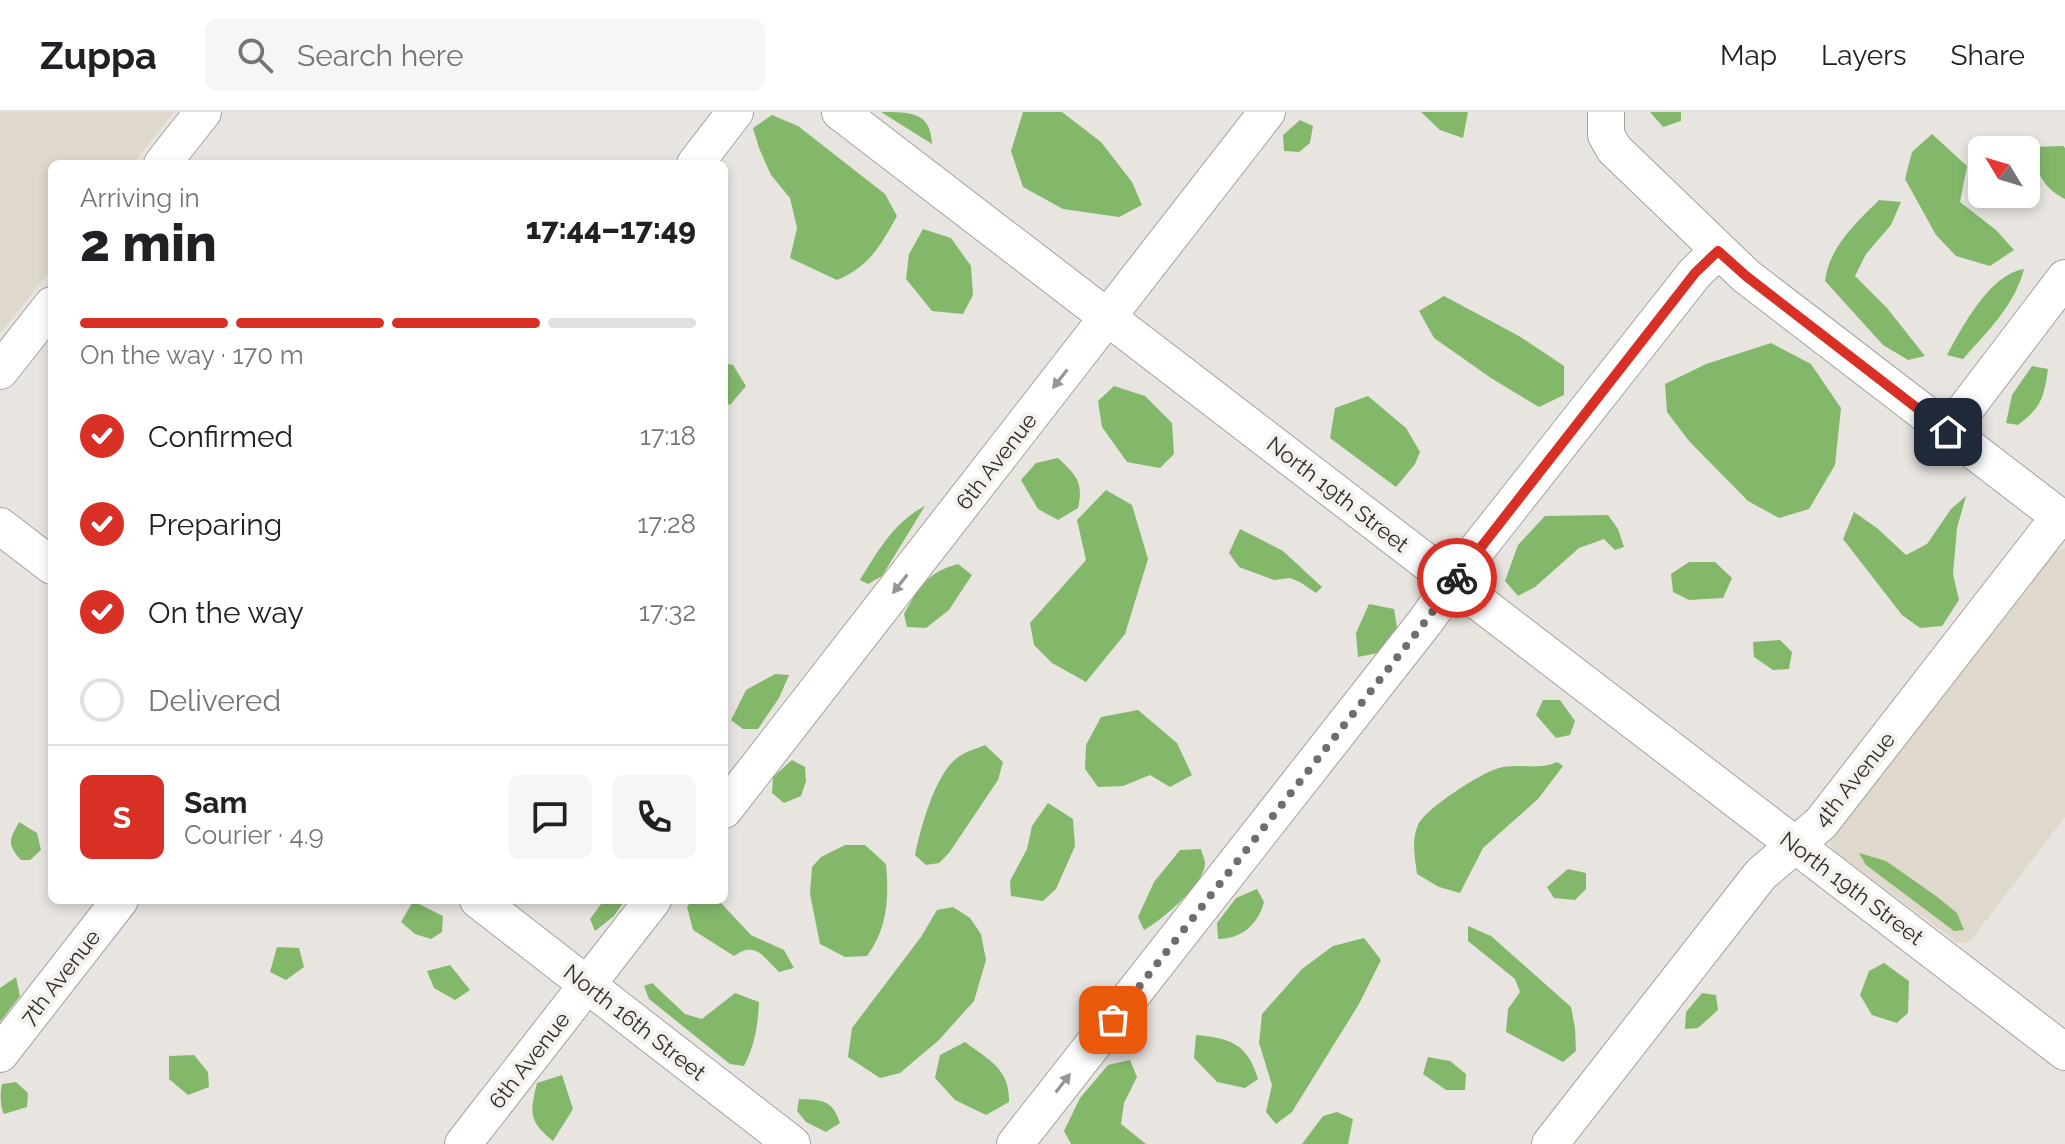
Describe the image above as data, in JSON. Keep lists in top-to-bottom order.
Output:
{
  "streets": {
    "street": [
      "6th Avenue",
      "North 19th Street",
      "4th Avenue",
      "7th Avenue",
      "North 16th Street"
    ]
  },
  "crossings": [
    ["6th Avenue", "North 19th Street"],
    ["6th Avenue", "North 16th Street"],
    ["North 19th Street", "4th Avenue"]
  ],
  "one_way": ["6th Avenue"],
  "north": "top left",
  "page": {
    "header": "Zuppa",
    "search": "Search here",
    "nav": ["Map", "Layers", "Share"],
    "heading": ["2 min", "Arriving in", "17:44–17:49"],
    "panel": ["Sam", "Courier · 4.9"],
    "bar": "On the way · 170 m",
    "list": [
      ["Confirmed", "17:18"],
      ["Preparing", "17:28"],
      ["On the way", "17:32"],
      "Delivered"
    ],
    "round": "S"
  }
}
